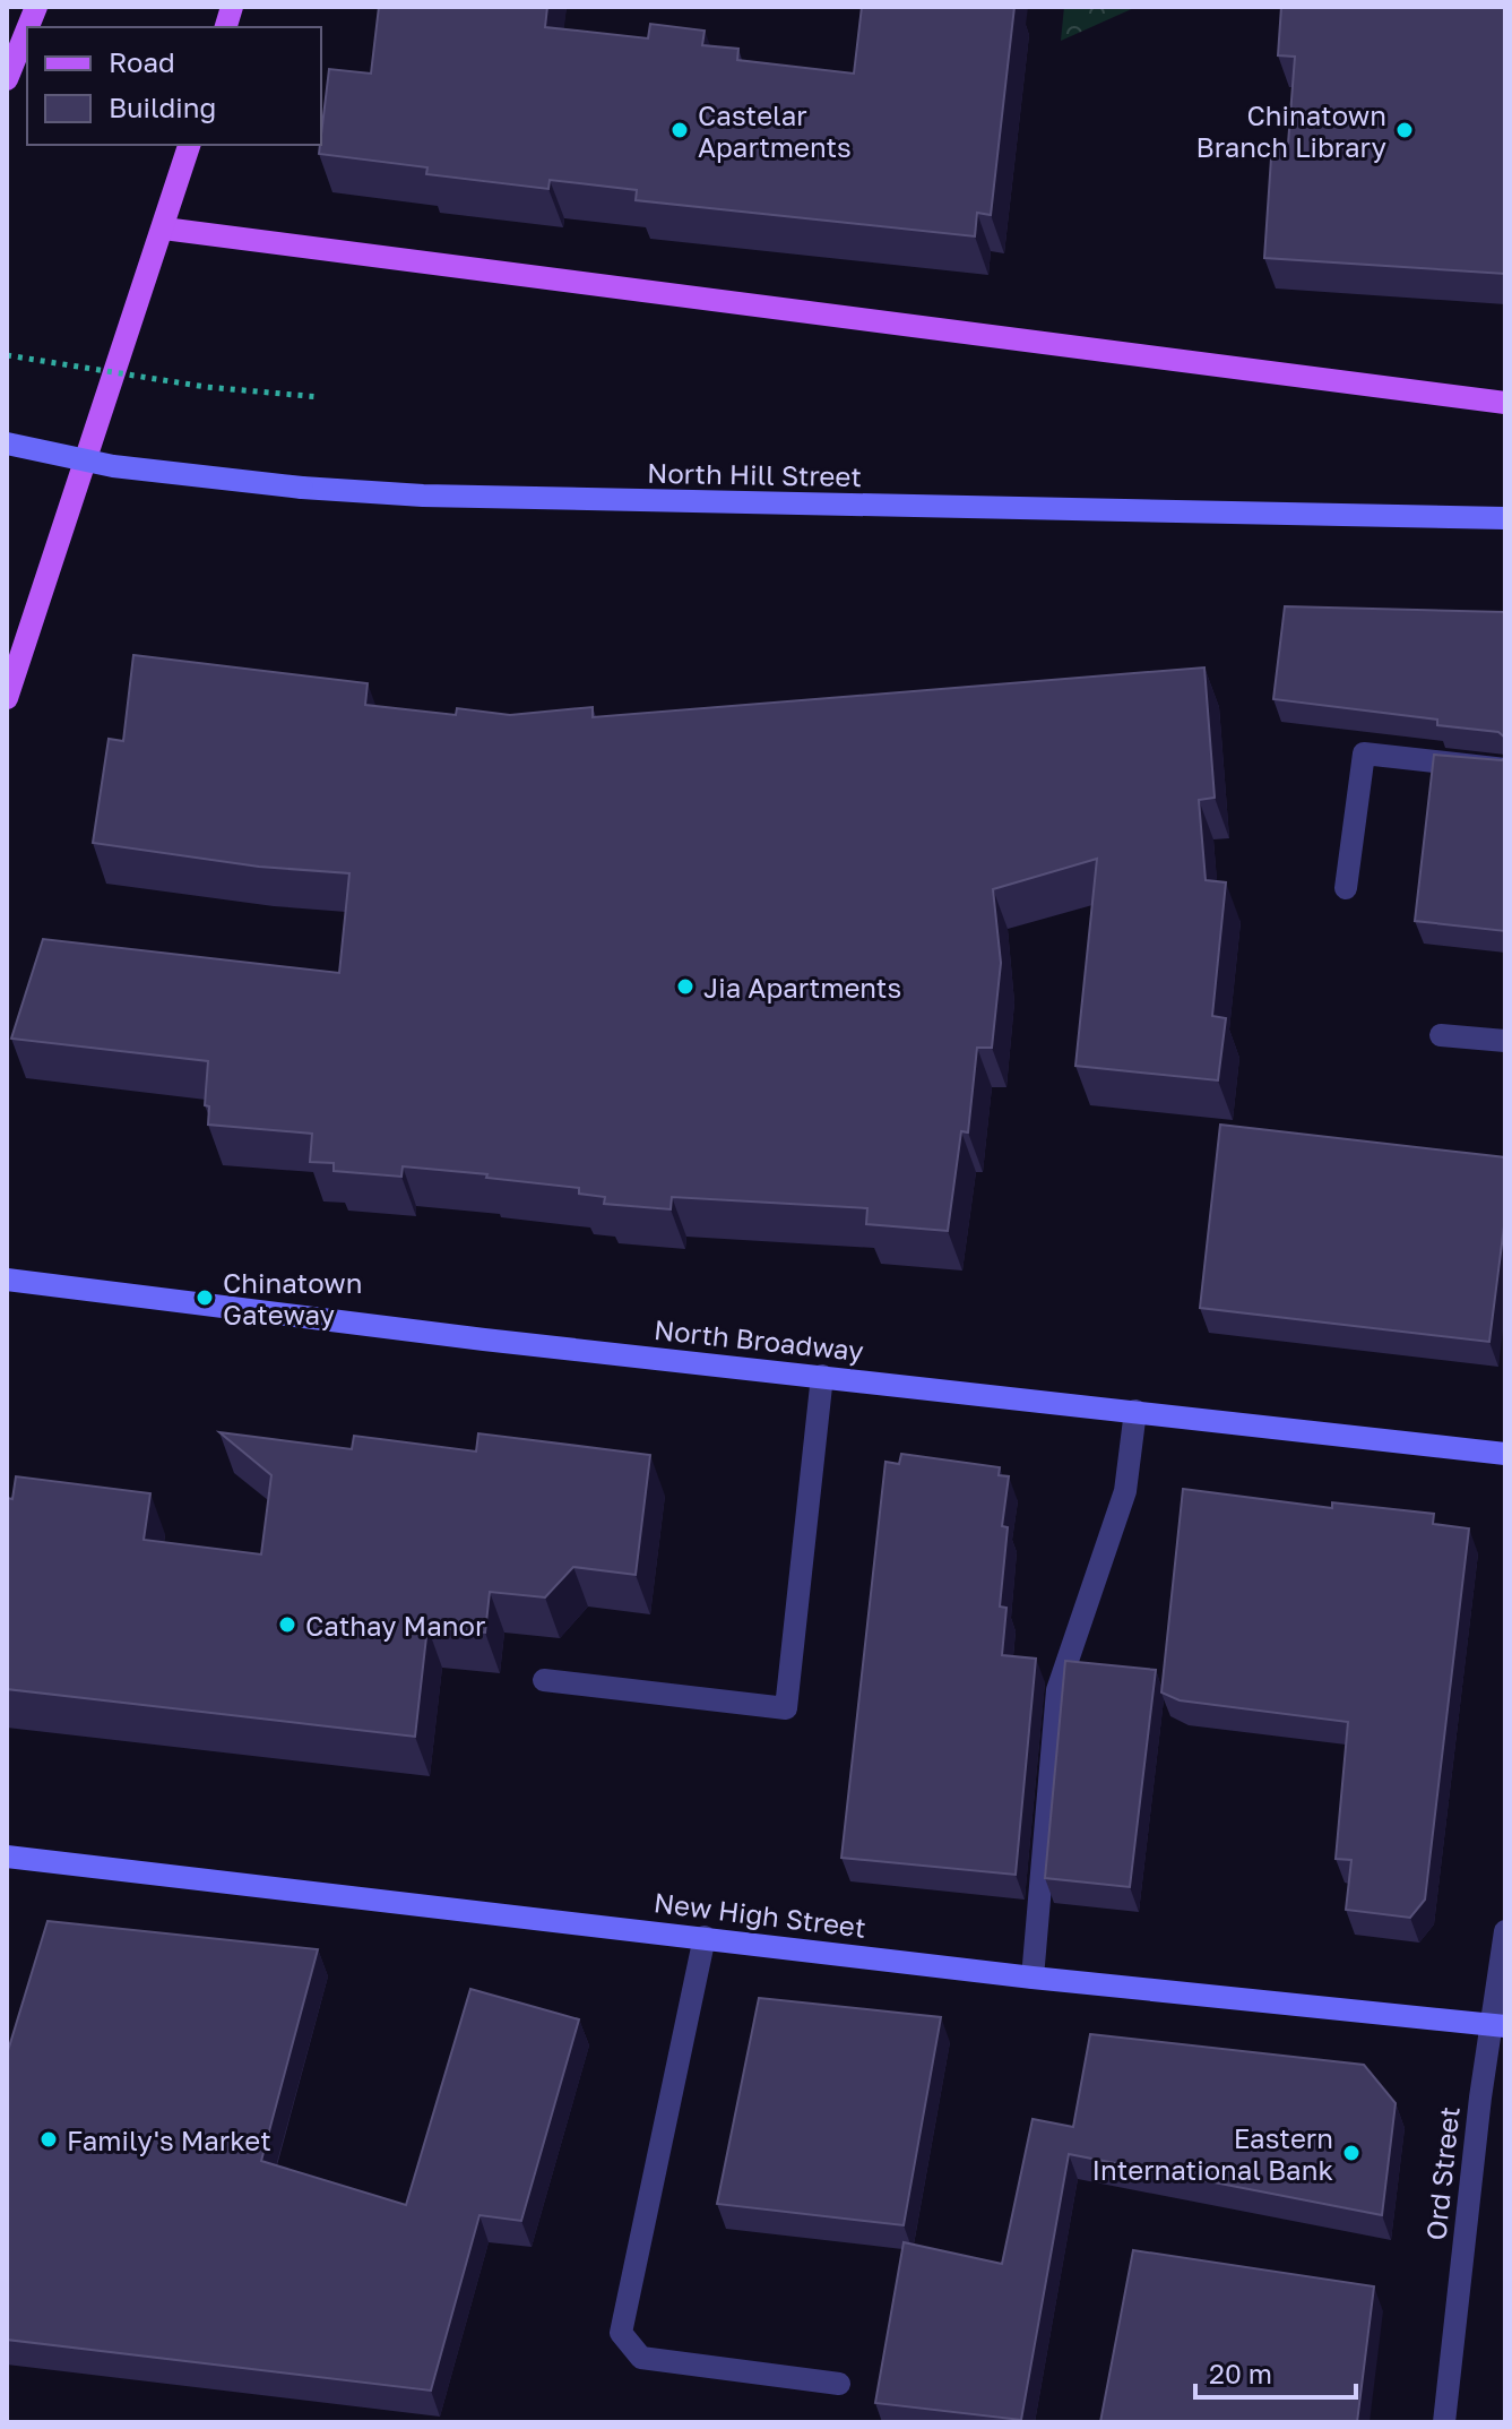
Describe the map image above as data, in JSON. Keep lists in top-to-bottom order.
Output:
{
  "streets": {
    "main road": ["North Hill Street", "North Broadway", "New High Street"],
    "street": ["Ord Street"]
  },
  "crossings": [
    ["New High Street", "Ord Street"]
  ],
  "places": [
    "Castelar Apartments",
    "Chinatown Branch Library",
    "Jia Apartments",
    "Chinatown Gateway",
    "Cathay Manor",
    "Family's Market",
    "Eastern International Bank"
  ],
  "legend": ["Road", "Building"],
  "scale_bar": "20 m"
}
